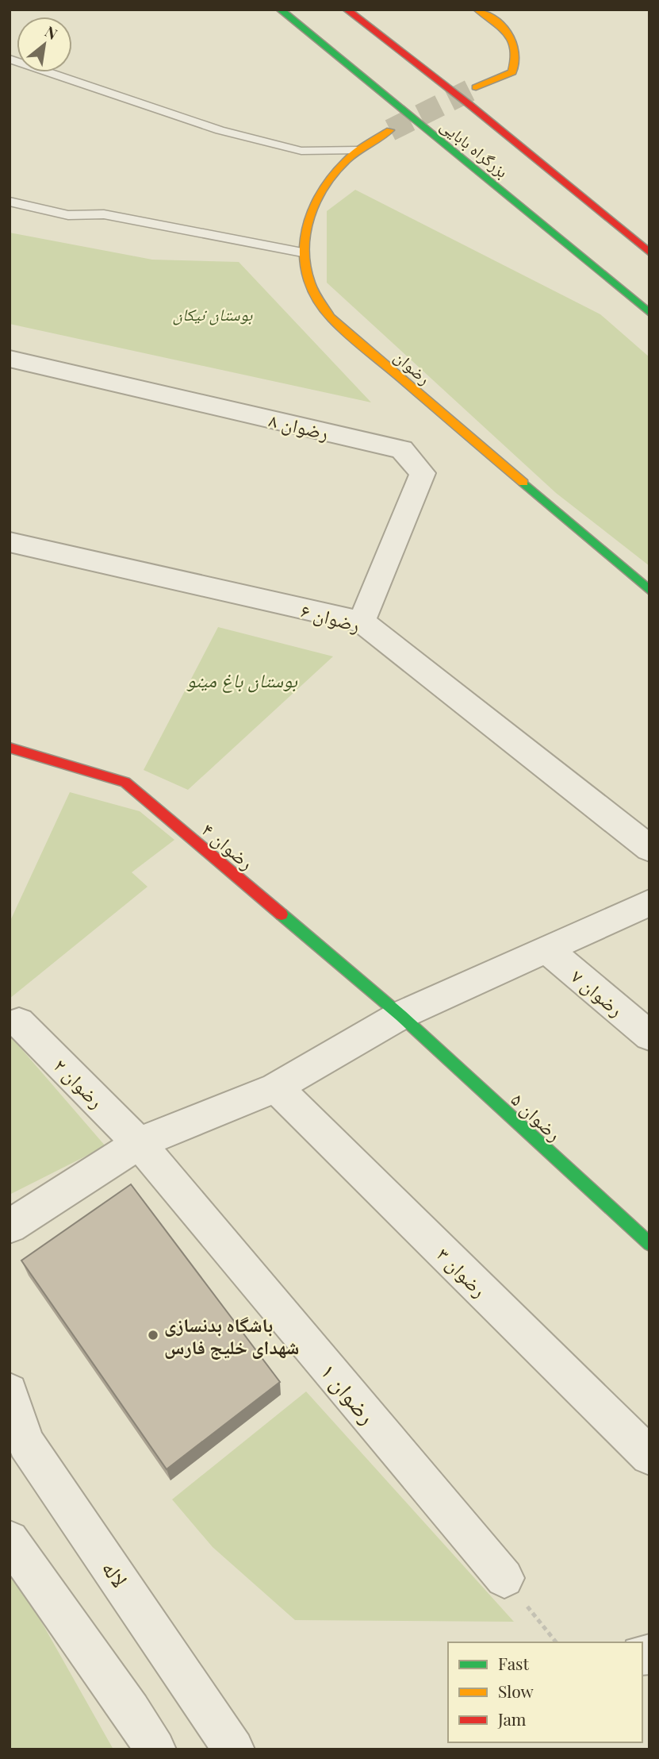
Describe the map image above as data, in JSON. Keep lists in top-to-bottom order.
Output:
{
  "streets": {
    "main road": [
      "بزرگراه بابایی",
      "رضوان",
      "رضوان ۴",
      "رضوان ۵"
    ],
    "street": [
      "رضوان ۸",
      "رضوان ۶",
      "رضوان ۷",
      "رضوان ۲",
      "رضوان ۳",
      "رضوان ۱",
      "لاله"
    ]
  },
  "crossings": [
    ["رضوان ۸", "رضوان ۶"],
    ["رضوان ۴", "رضوان ۵"],
    ["رضوان ۲", "رضوان ۱"]
  ],
  "parks": ["بوستان نیکان", "بوستان باغ مینو"],
  "places": ["باشگاه بدنسازی شهدای خلیج فارس"],
  "legend": ["Fast", "Slow", "Jam"],
  "north": "top right"
}
